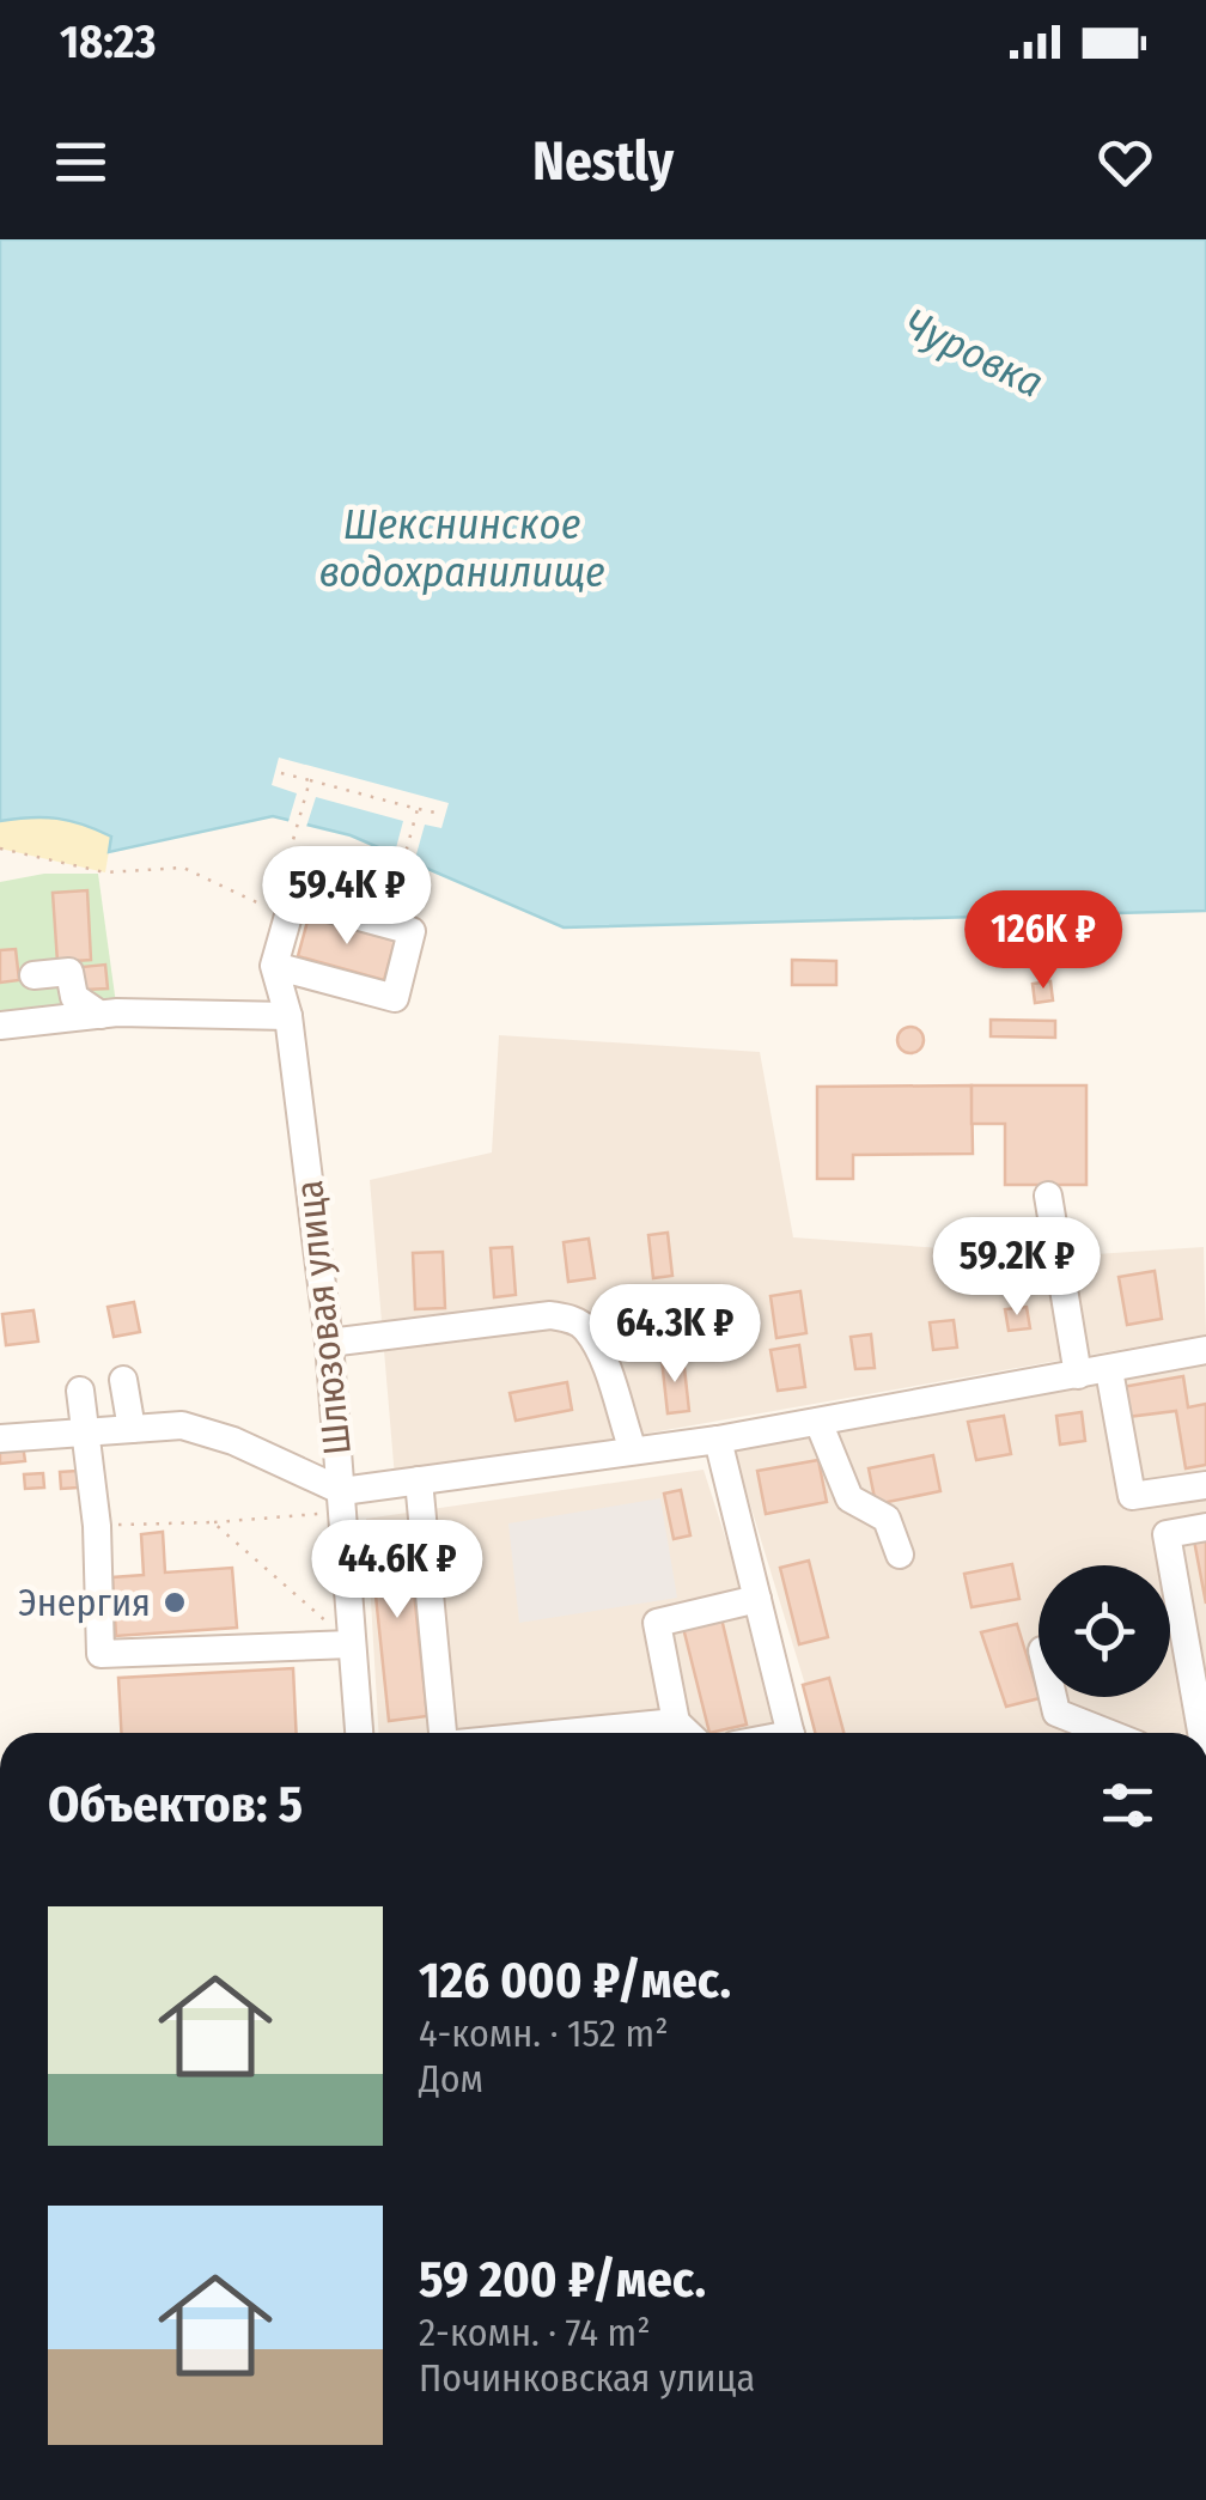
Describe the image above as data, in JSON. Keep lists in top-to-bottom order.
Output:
{
  "streets": {
    "street": ["Шлюзовая улица"]
  },
  "water": ["Чуровка", "Шекснинское водохранилище"],
  "places": ["Энергия"],
  "page": {
    "status": "18:23",
    "header": "Nestly",
    "price": [
      "59.4K ₽",
      "126K ₽",
      "59.2K ₽",
      "64.3K ₽",
      "44.6K ₽"
    ],
    "heading": "Объектов: 5",
    "list": [
      {
        "name": "126 000 ₽/мес.",
        "note": "4-комн. · 152 m² · Дом"
      },
      {
        "name": "59 200 ₽/мес.",
        "note": "2-комн. · 74 m² · Починковская улица"
      }
    ]
  }
}
